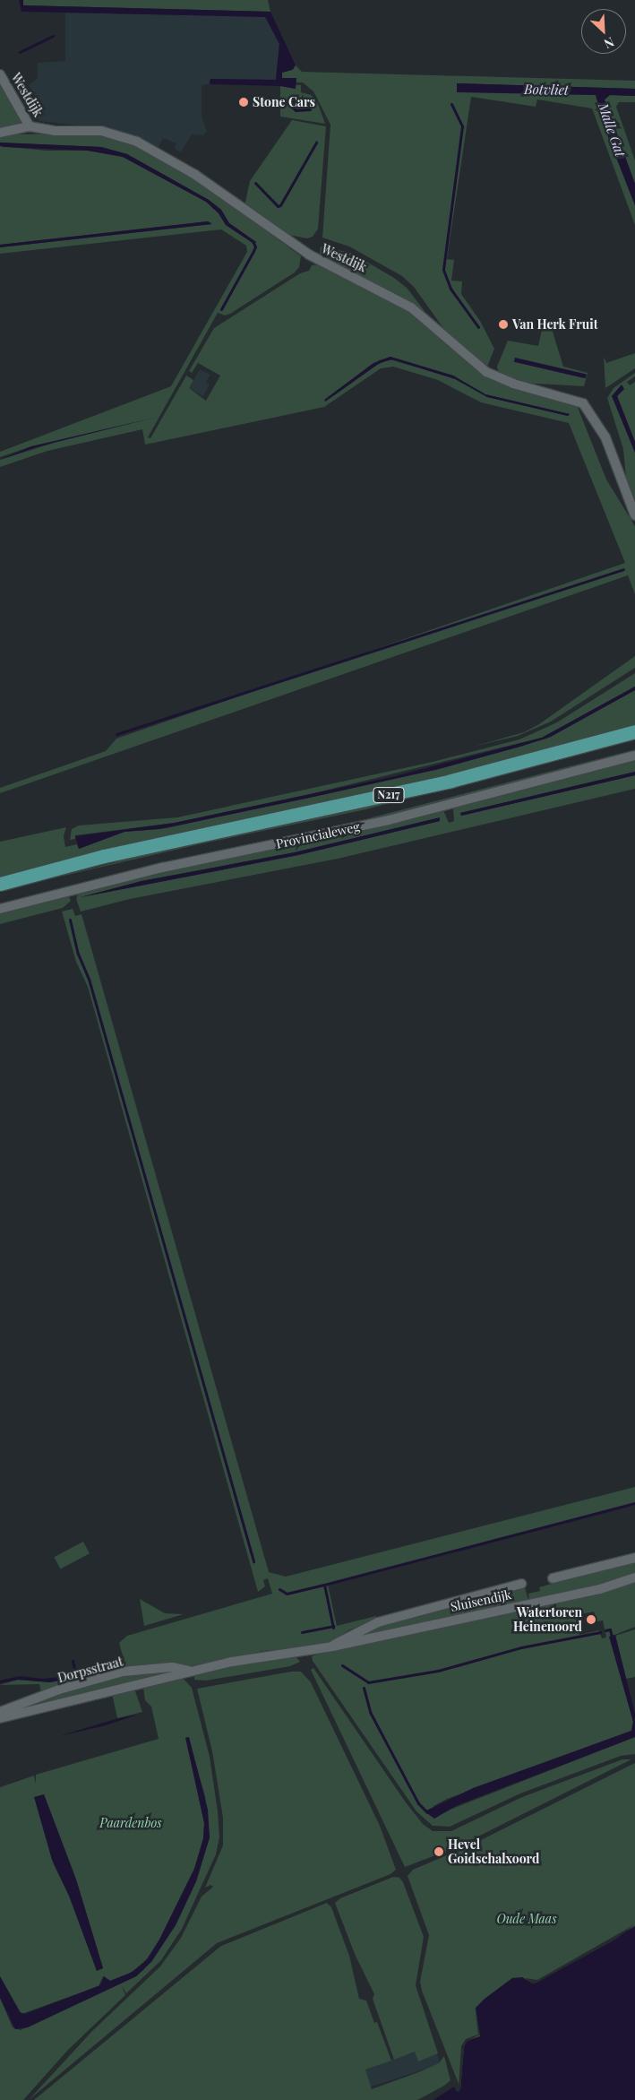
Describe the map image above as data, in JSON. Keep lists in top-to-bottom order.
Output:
{
  "streets": {
    "main road": ["N217", "Provincialeweg"],
    "street": ["Westdijk", "Sluisendijk", "Dorpsstraat"]
  },
  "crossings": [
    ["Sluisendijk", "Dorpsstraat"]
  ],
  "water": ["Botvliet", "Malle Gat"],
  "parks": ["Paardenbos", "Oude Maas"],
  "places": [
    "Stone Cars",
    "Van Herk Fruit",
    "Watertoren Heinenoord",
    "Hevel Goidschalxoord"
  ],
  "north": "bottom right"
}
